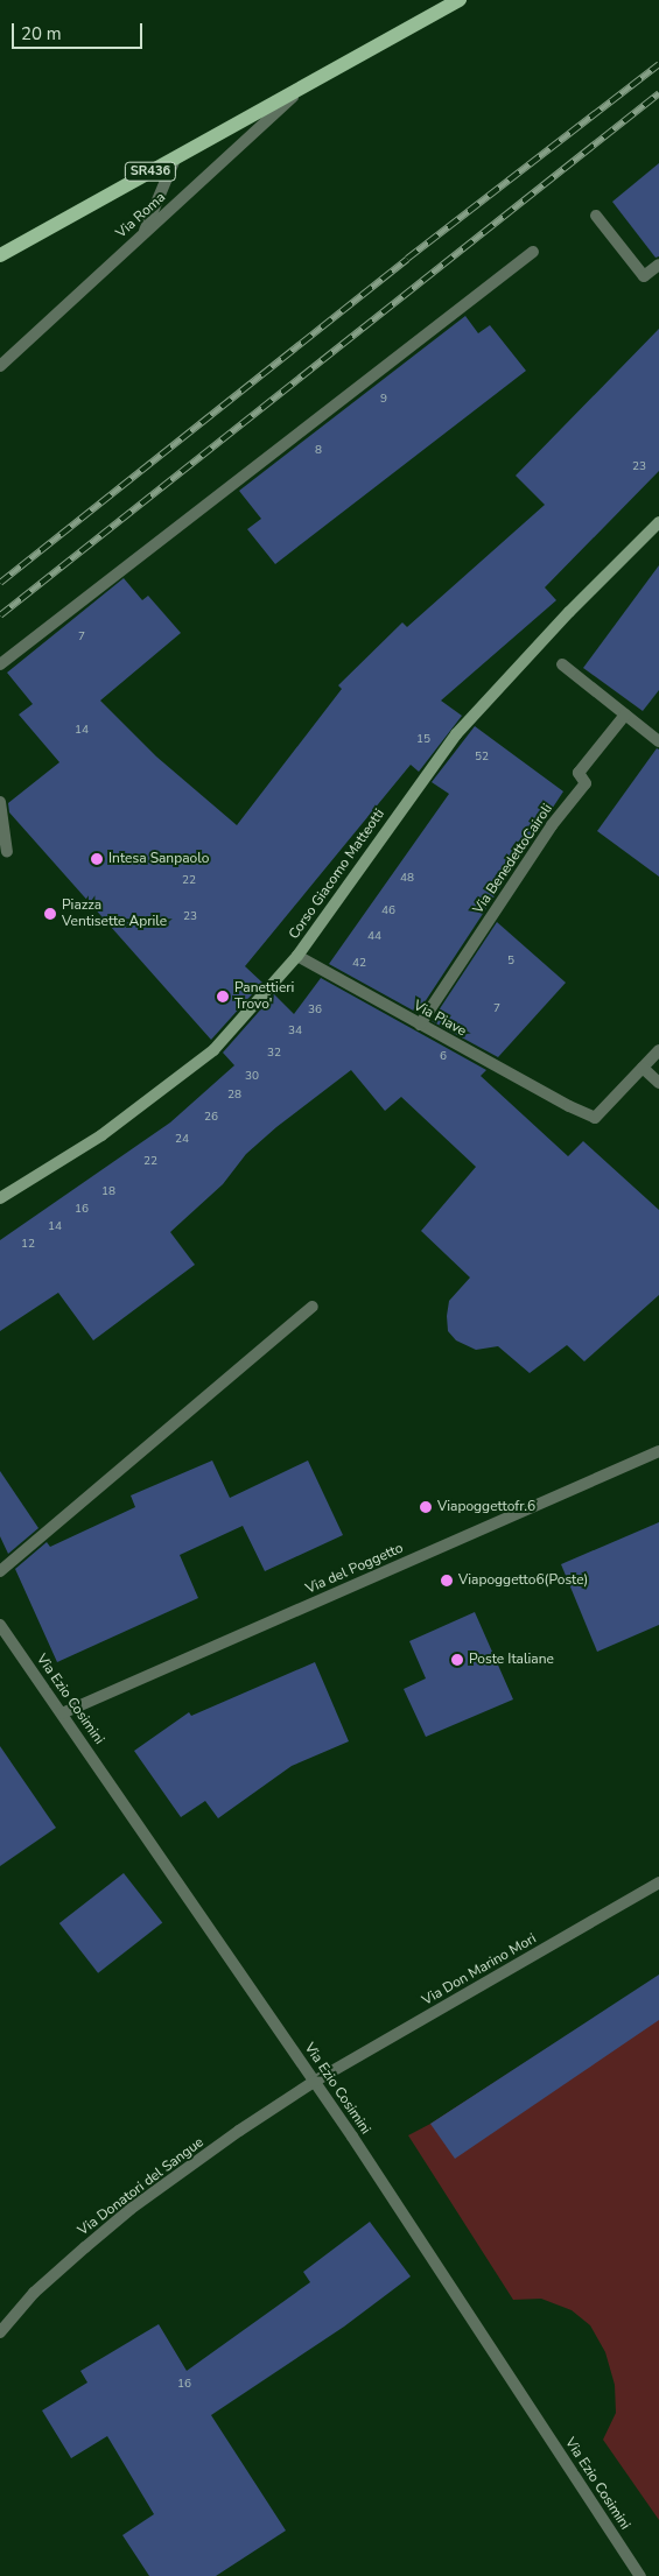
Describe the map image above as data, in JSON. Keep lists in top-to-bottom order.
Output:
{
  "streets": {
    "main road": ["SR436", "Via Roma", "Corso Giacomo Matteotti"],
    "street": [
      "Via BenedettoCairoli",
      "Via Piave",
      "Via del Poggetto",
      "Via Ezio Cosimini",
      "Via Don Marino Mori",
      "Via Donatori del Sangue"
    ]
  },
  "crossings": [
    ["Via BenedettoCairoli", "Via Piave"],
    ["Corso Giacomo Matteotti", "Via Piave"],
    ["Via del Poggetto", "Via Ezio Cosimini"],
    ["Via Ezio Cosimini", "Via Don Marino Mori"],
    ["Via Ezio Cosimini", "Via Donatori del Sangue"],
    ["Via Don Marino Mori", "Via Donatori del Sangue"]
  ],
  "places": [
    "Intesa Sanpaolo",
    "Piazza Ventisette Aprile",
    "Panettieri Trovo'",
    "Viapoggettofr.6",
    "Viapoggetto6(Poste)",
    "Poste Italiane"
  ],
  "house_numbers": [
    "9",
    "8",
    "23",
    "7",
    "14",
    "15",
    "52",
    "48",
    "22",
    "46",
    "23",
    "44",
    "5",
    "42",
    "7",
    "36",
    "34",
    "32",
    "6",
    "30",
    "28",
    "26",
    "24",
    "22",
    "18",
    "16",
    "14",
    "12",
    "16"
  ],
  "scale_bar": "20 m"
}
